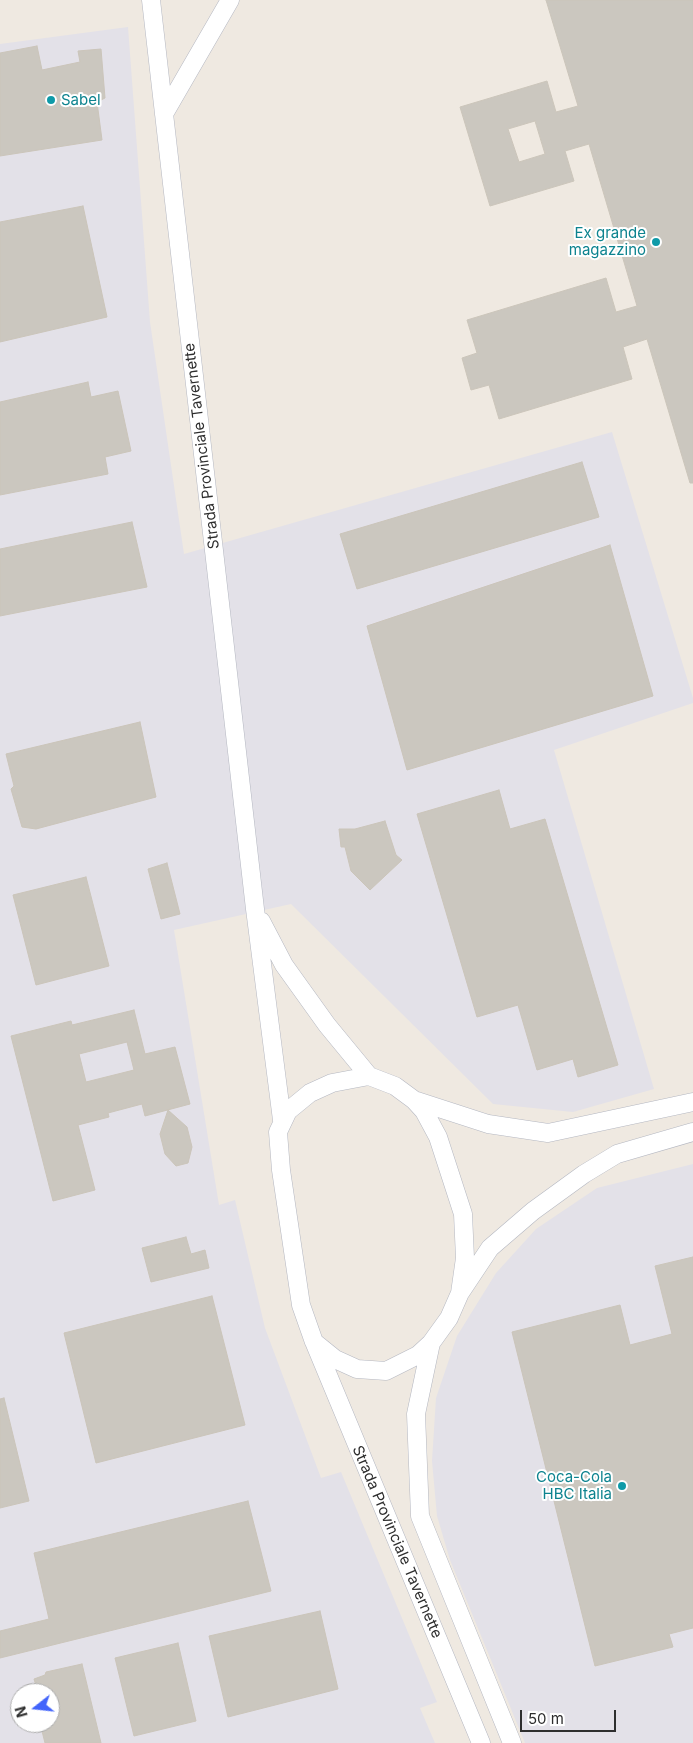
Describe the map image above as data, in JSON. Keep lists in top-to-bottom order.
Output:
{
  "streets": {
    "street": ["Strada Provinciale Tavernette"]
  },
  "places": ["Sabel", "Ex grande magazzino", "Coca-Cola HBC Italia"],
  "scale_bar": "50 m",
  "north": "left"
}
